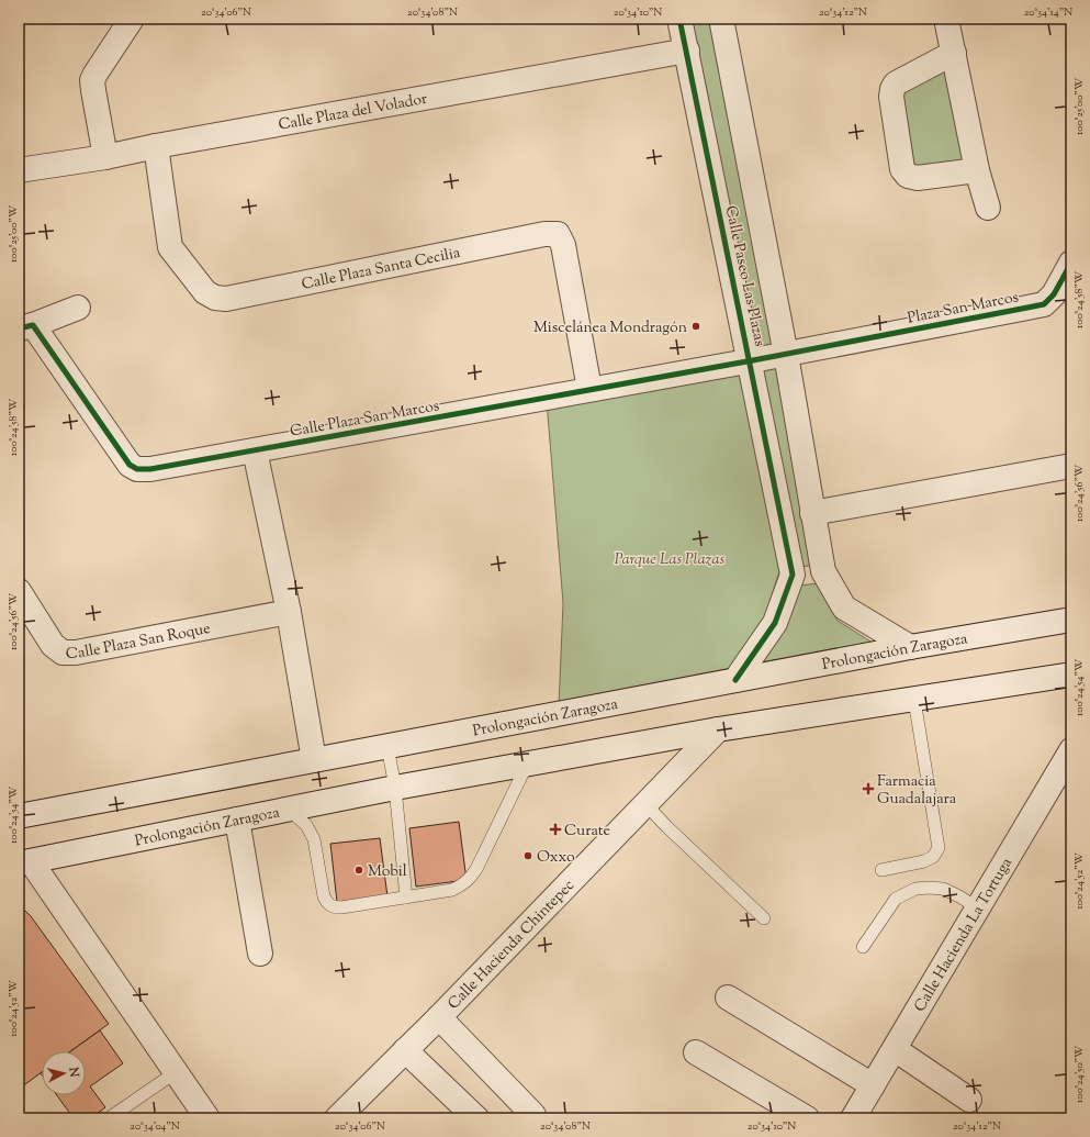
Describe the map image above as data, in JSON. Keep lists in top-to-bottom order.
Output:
{
  "streets": {
    "street": [
      "Calle Plaza del Volador",
      "Calle Plaza Santa Cecilia",
      "Calle Paseo Las Plazas",
      "Plaza San Marcos",
      "Calle Plaza San Marcos",
      "Calle Plaza San Roque",
      "Prolongación Zaragoza",
      "Calle Hacienda La Tortuga",
      "Calle Hacienda Chintepec"
    ]
  },
  "crossings": [
    ["Calle Plaza del Volador", "Calle Plaza Santa Cecilia"],
    ["Calle Plaza del Volador", "Calle Paseo Las Plazas"],
    ["Calle Plaza Santa Cecilia", "Calle Plaza San Marcos"],
    ["Calle Paseo Las Plazas", "Plaza San Marcos"],
    ["Calle Paseo Las Plazas", "Calle Plaza San Marcos"],
    ["Calle Paseo Las Plazas", "Prolongación Zaragoza"],
    ["Plaza San Marcos", "Calle Plaza San Marcos"],
    ["Prolongación Zaragoza", "Calle Hacienda Chintepec"]
  ],
  "parks": ["Parque Las Plazas"],
  "places": {
    "other": ["Miscelánea Mondragón", "Oxxo", "Mobil"],
    "health": ["Farmacia Guadalajara", "Curate"]
  },
  "north": "right",
  "coordinates": [
    "20°34'06\"N",
    "20°34'08\"N",
    "20°34'10\"N",
    "20°34'12\"N",
    "20°34'14\"N",
    "100°25'00\"W",
    "100°24'58\"W",
    "100°24'56\"W",
    "100°24'54\"W",
    "100°24'52\"W",
    "100°24'50\"W",
    "20°34'04\"N"
  ]
}
